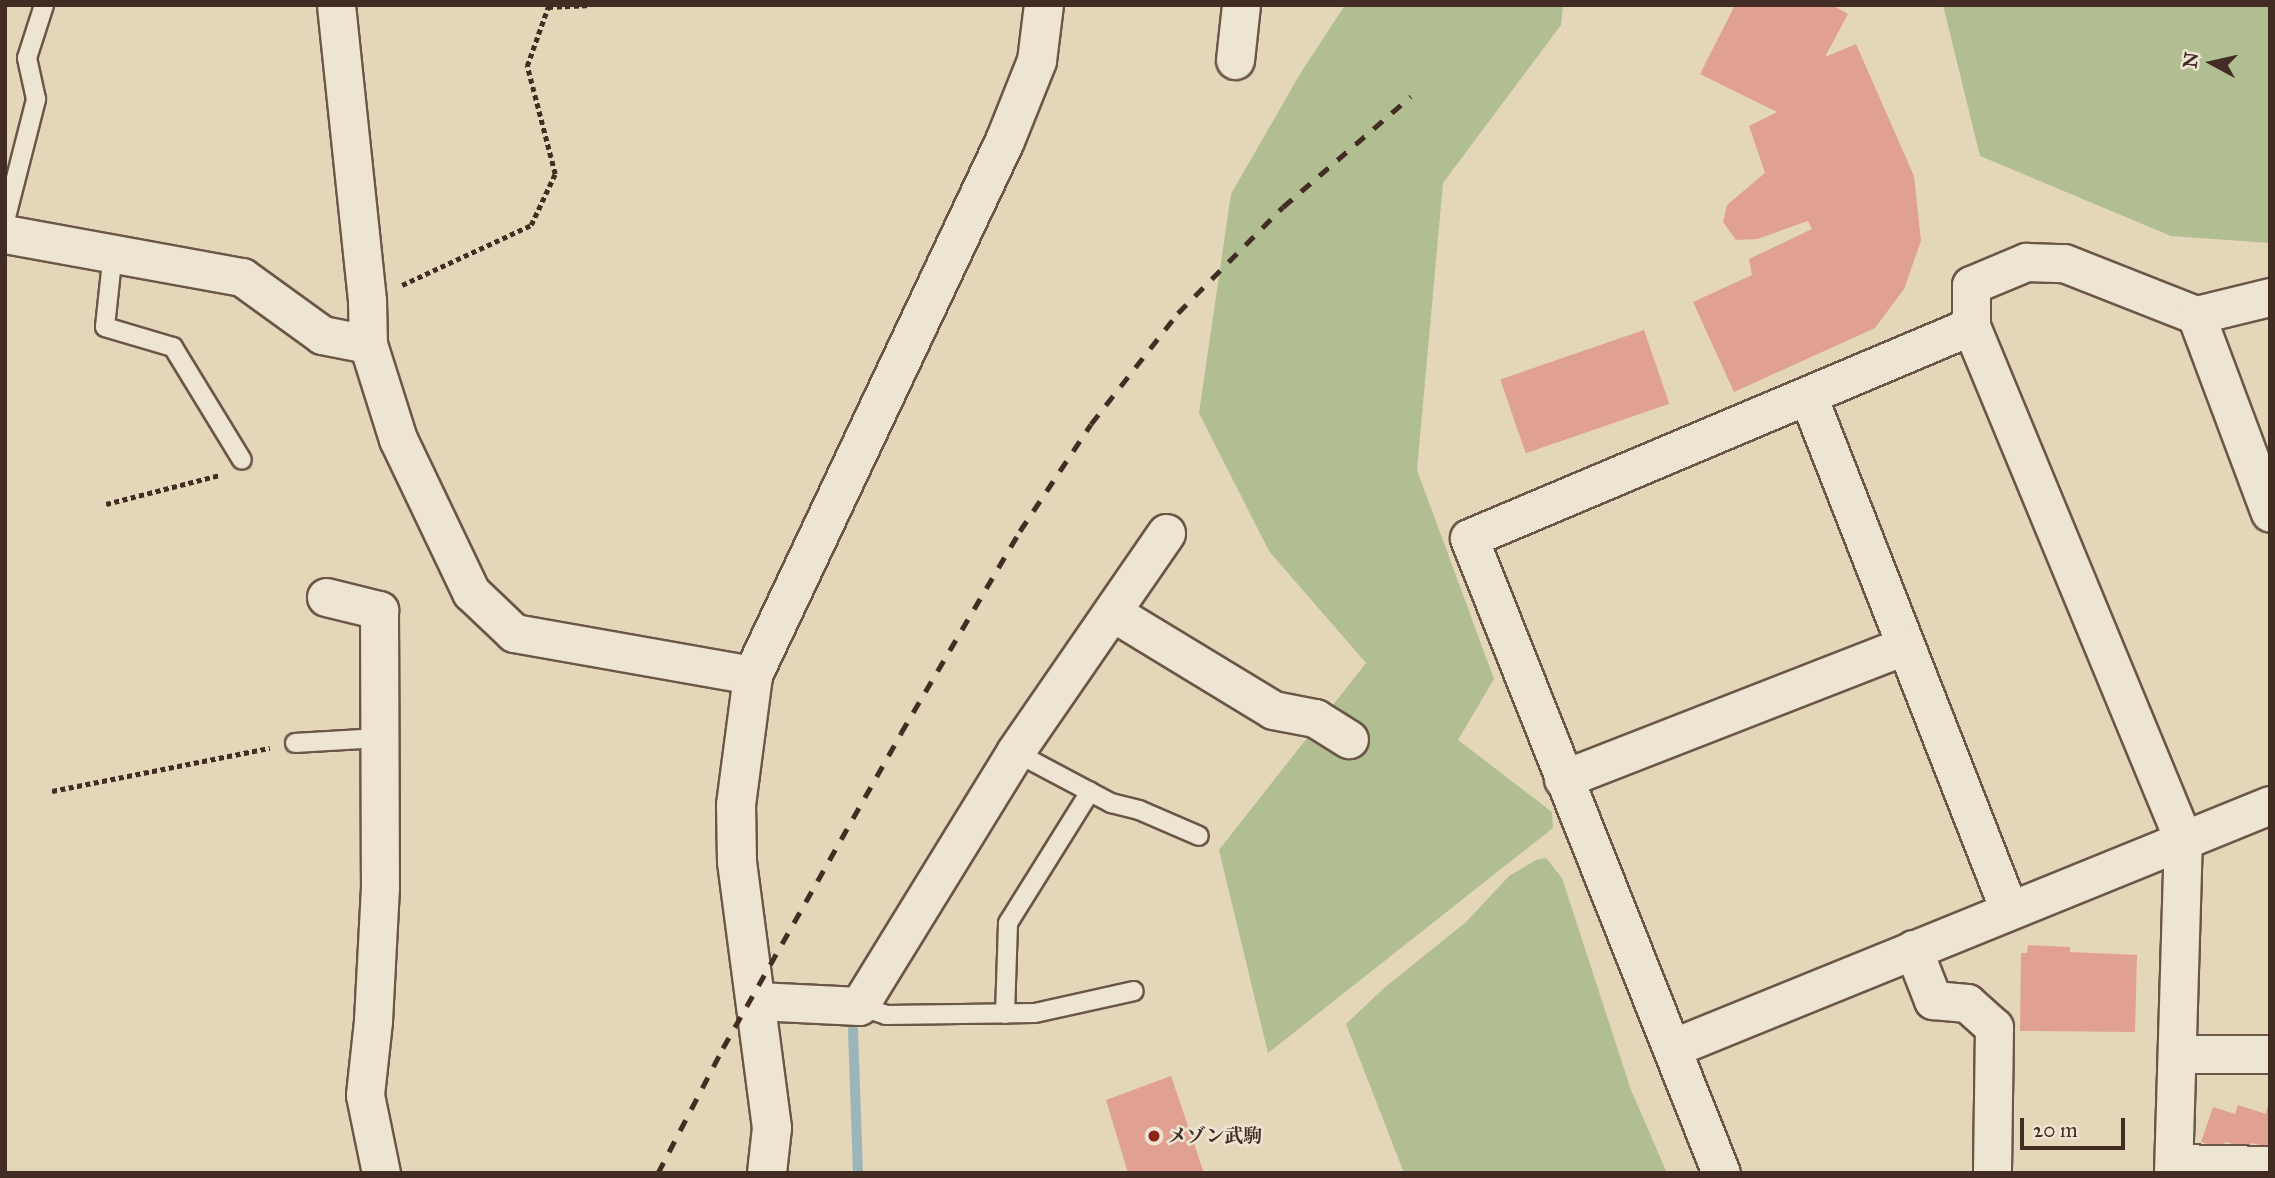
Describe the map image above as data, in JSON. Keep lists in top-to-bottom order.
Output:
{
  "places": ["メゾン武駒"],
  "scale_bar": "20 m",
  "north": "left"
}
